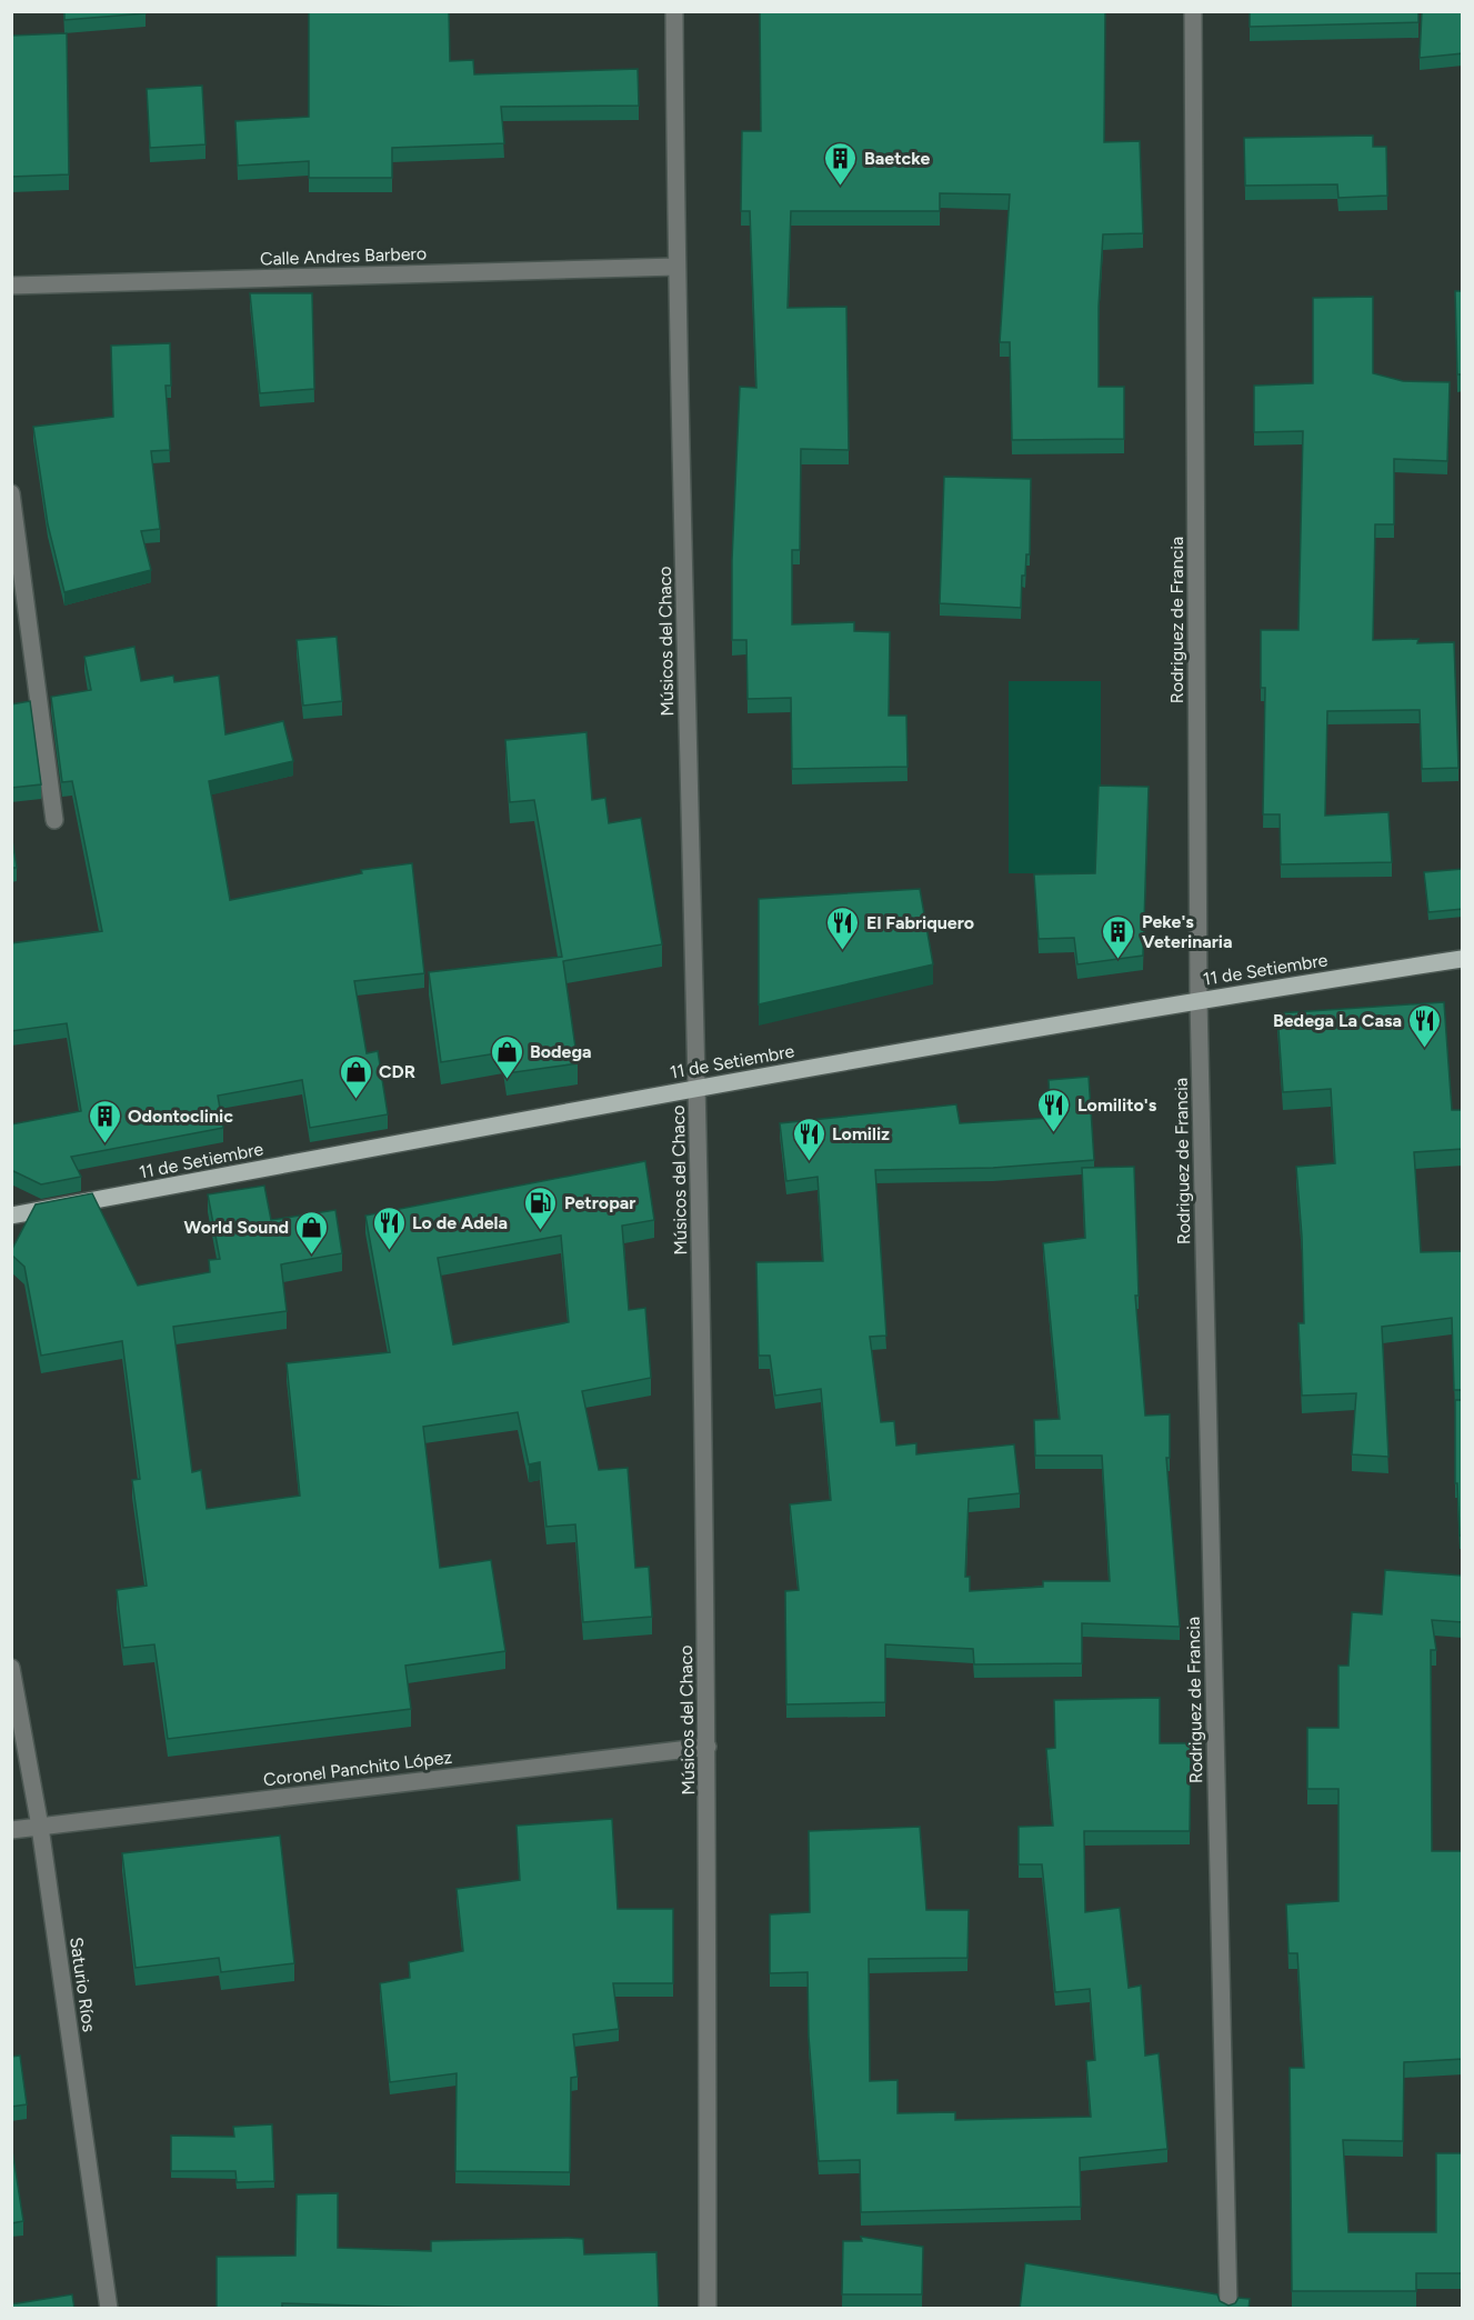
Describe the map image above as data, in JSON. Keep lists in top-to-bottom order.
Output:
{
  "streets": {
    "main road": ["11 de Setiembre"],
    "street": [
      "Calle Andres Barbero",
      "Rodriguez de Francia",
      "Músicos del Chaco",
      "Coronel Panchito López",
      "Saturio Ríos"
    ]
  },
  "crossings": [
    ["Calle Andres Barbero", "Músicos del Chaco"],
    ["Rodriguez de Francia", "11 de Setiembre"],
    ["Músicos del Chaco", "11 de Setiembre"],
    ["Músicos del Chaco", "Coronel Panchito López"],
    ["Coronel Panchito López", "Saturio Ríos"]
  ],
  "places": {
    "building": ["Baetcke", "Peke's Veterinaria", "Odontoclinic"],
    "restaurant": [
      "El Fabriquero",
      "Bedega La Casa",
      "Lomilito's",
      "Lomiliz",
      "Lo de Adela"
    ],
    "shop": ["Bodega", "CDR", "World Sound"],
    "fuel station": ["Petropar"]
  }
}
